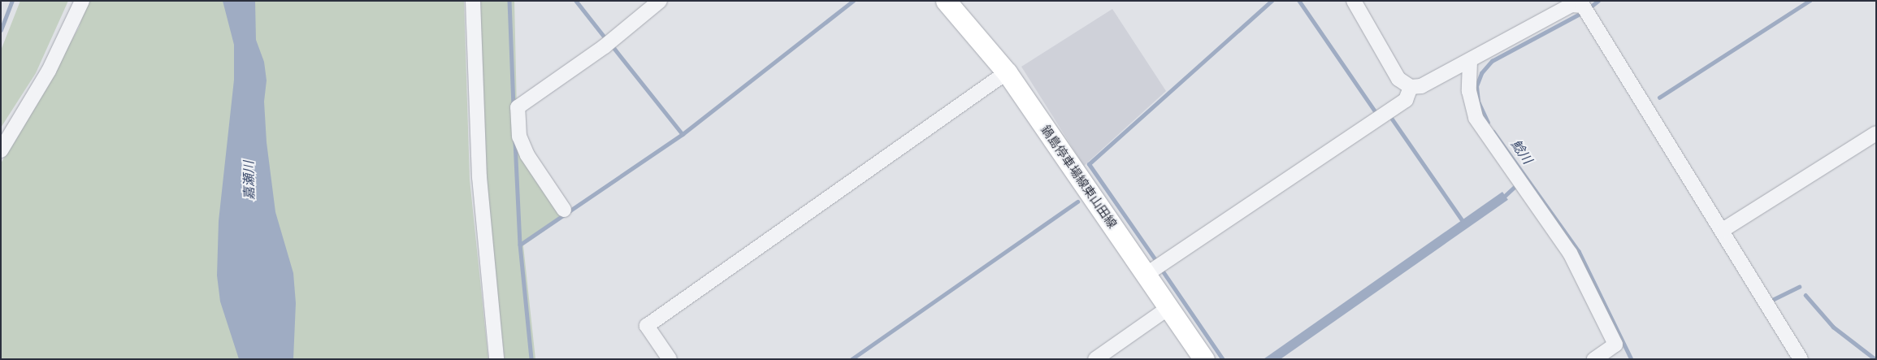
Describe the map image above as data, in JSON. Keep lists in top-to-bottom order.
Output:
{
  "streets": {
    "main road": ["鍋島停車場線東山田線"]
  },
  "water": ["鯰川", "嘉瀬川"]
}
